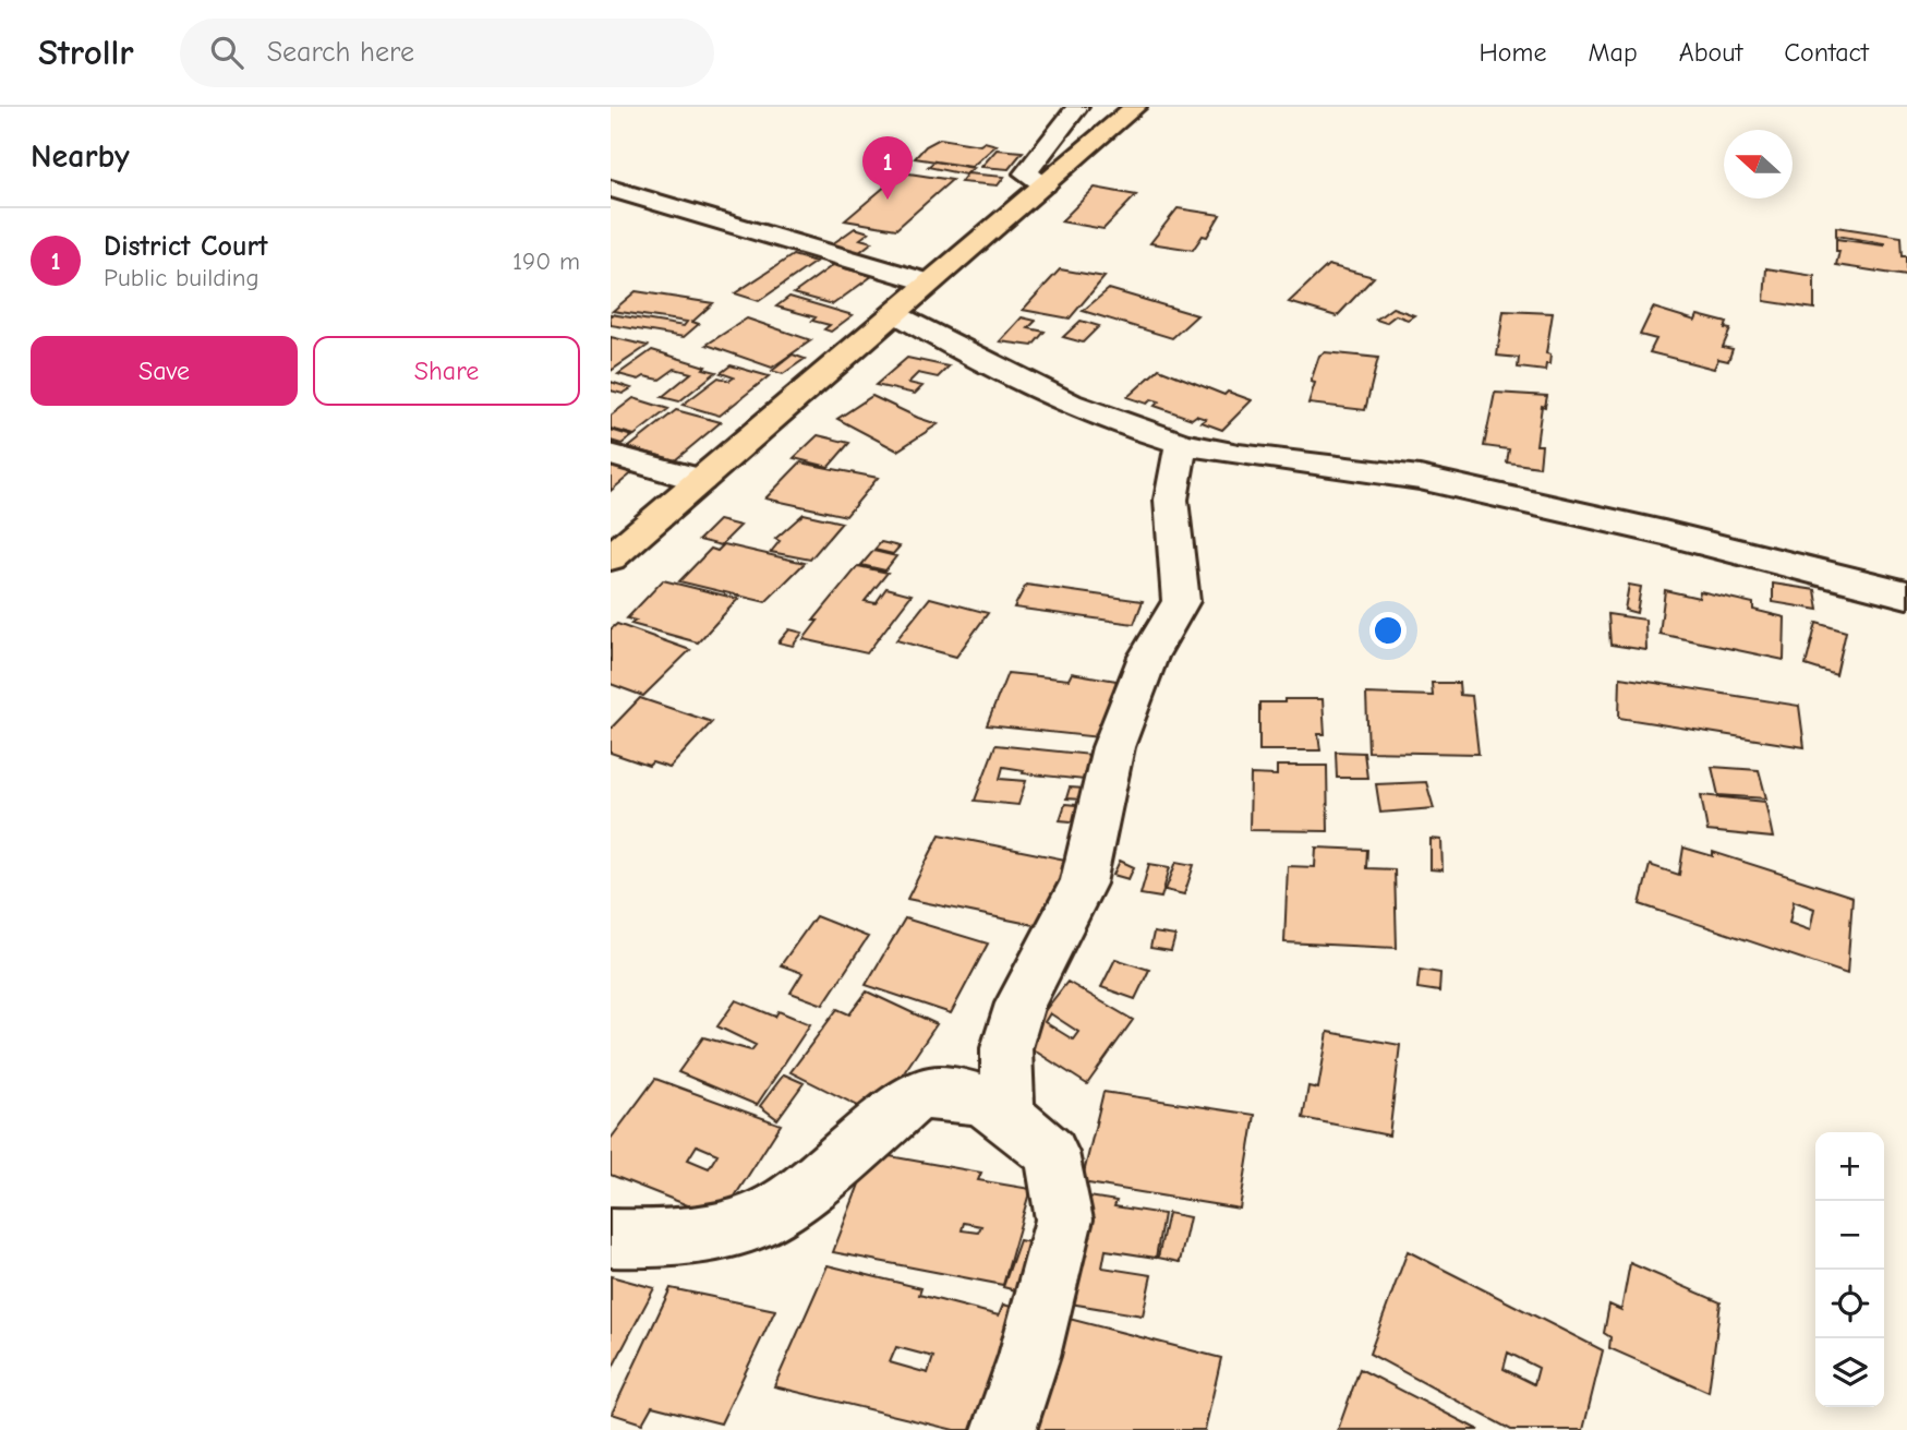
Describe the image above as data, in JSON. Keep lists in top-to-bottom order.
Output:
{
  "north": "left",
  "page": {
    "header": "Strollr",
    "search": "Search here",
    "nav": [
      "Home",
      "Map",
      "About",
      "Contact"
    ],
    "heading": "Nearby",
    "pins": "1",
    "list": [
      {
        "mark": "1",
        "name": "District Court",
        "note": "Public building",
        "value": "190 m"
      }
    ],
    "buttons": ["Save", "Share"],
    "map_buttons": ["+", "−"]
  }
}
